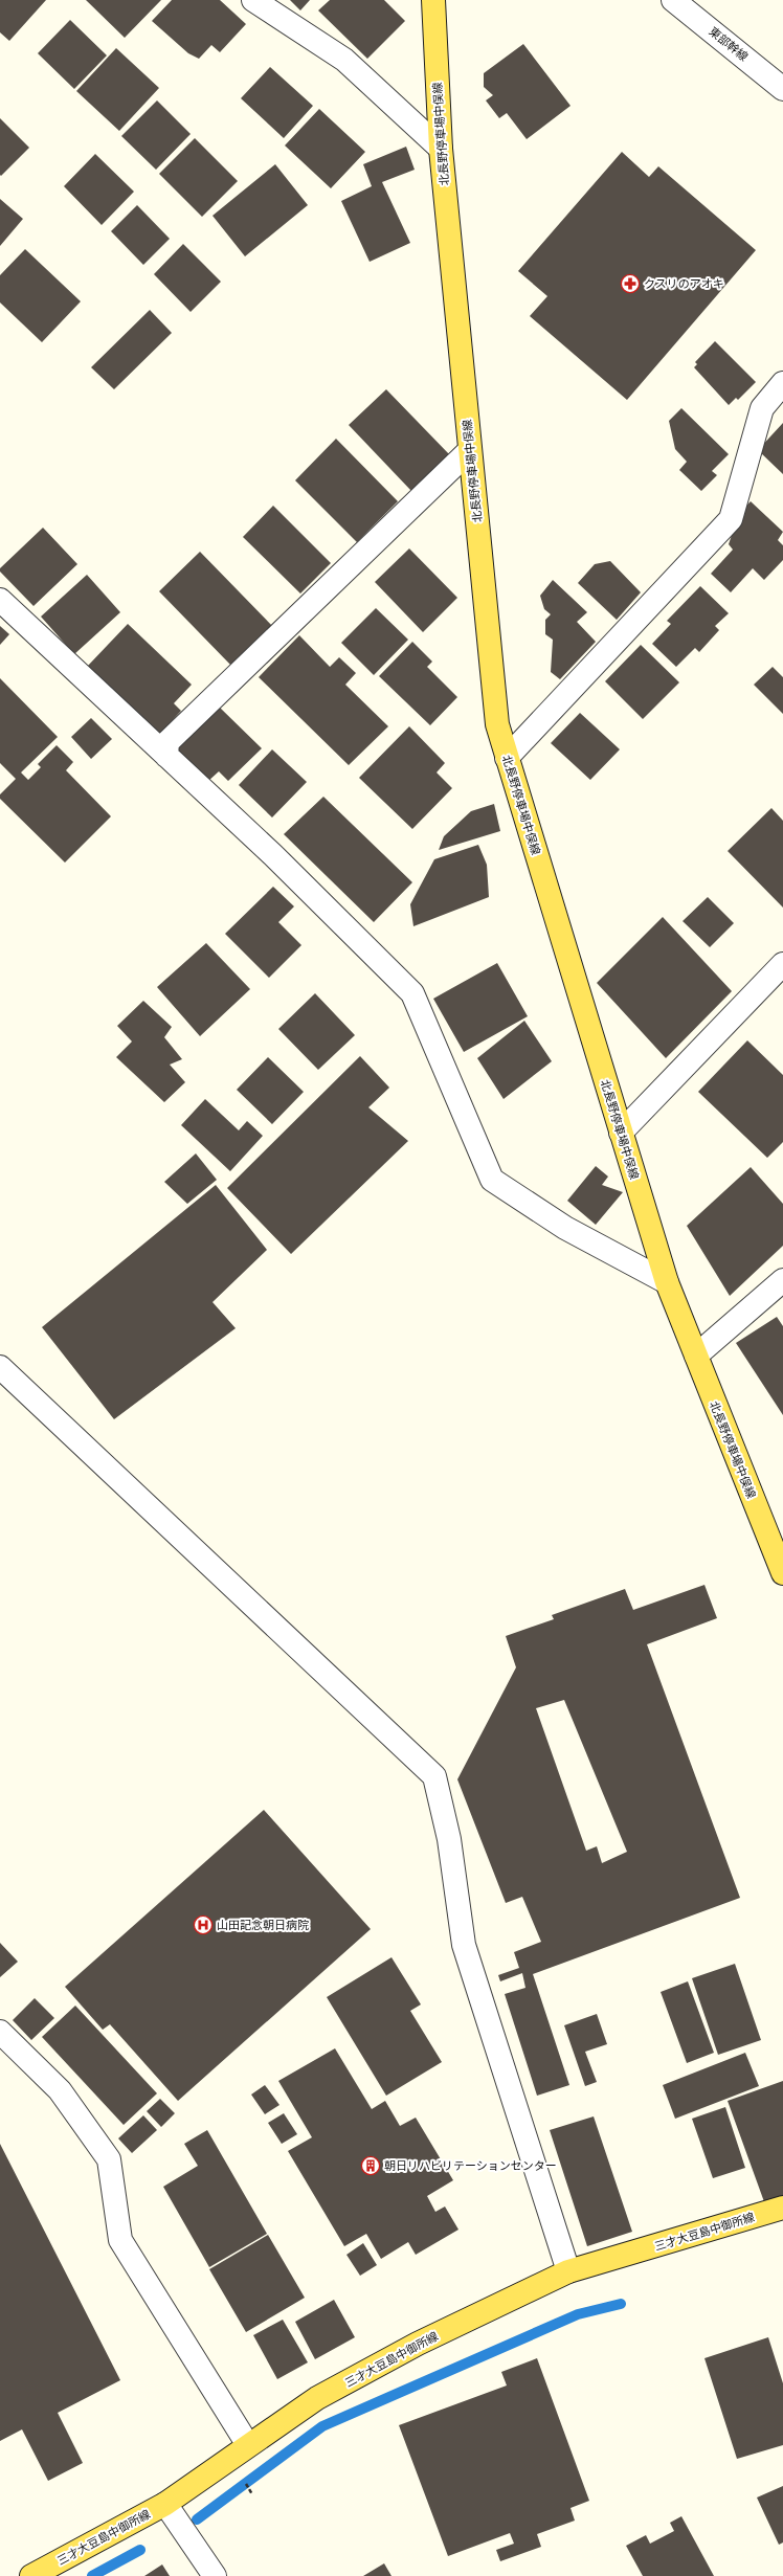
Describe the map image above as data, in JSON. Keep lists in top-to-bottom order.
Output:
{
  "streets": {
    "main road": ["北長野停車場中俣線", "三才大豆島中御所線"],
    "street": ["東部幹線"]
  },
  "places": {
    "pharmacy": ["クスリのアオキ"],
    "hospital": ["山田記念朝日病院"],
    "building": ["朝日リハビリテーションセンター"]
  }
}
